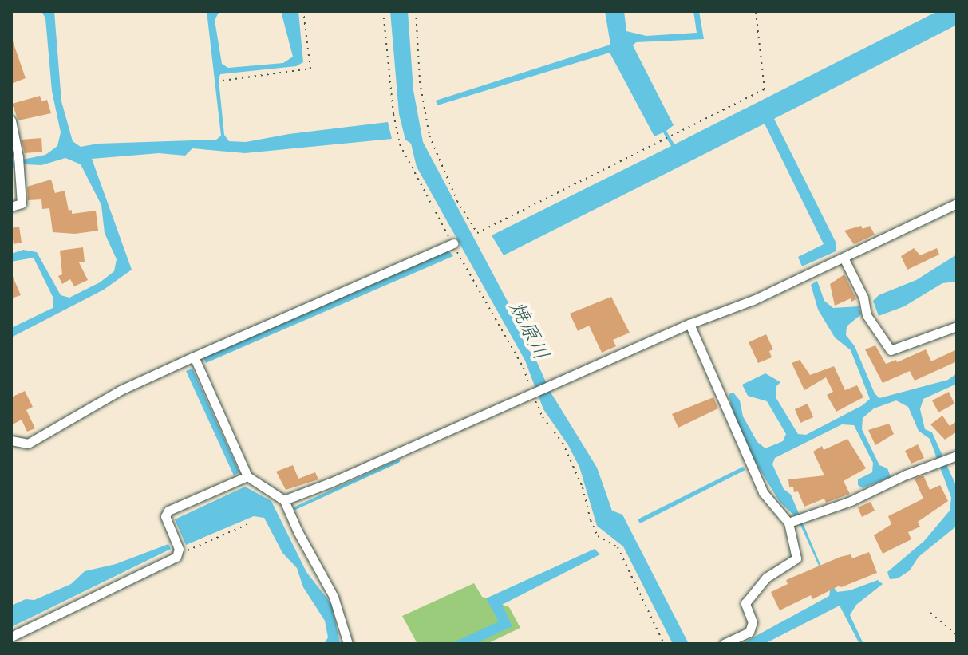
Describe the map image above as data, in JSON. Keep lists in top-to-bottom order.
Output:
{
  "water": ["焼原川"]
}
